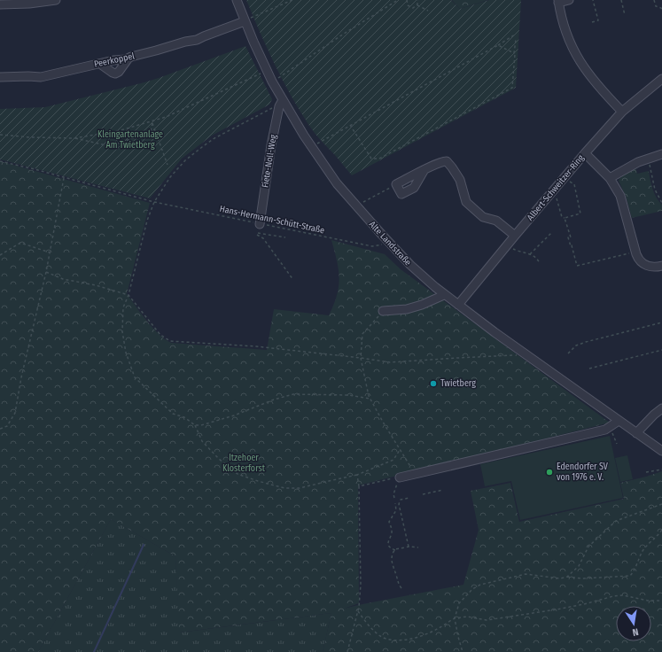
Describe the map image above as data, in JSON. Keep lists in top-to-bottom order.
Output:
{
  "streets": {
    "street": [
      "Peerkoppel",
      "Fiete-Noll-Weg",
      "Albert-Schweitzer-Ring",
      "Alte Landstraße"
    ],
    "path": ["Hans-Hermann-Schütt-Straße"]
  },
  "crossings": [
    ["Peerkoppel", "Alte Landstraße"],
    ["Fiete-Noll-Weg", "Hans-Hermann-Schütt-Straße"],
    ["Fiete-Noll-Weg", "Alte Landstraße"],
    ["Albert-Schweitzer-Ring", "Alte Landstraße"],
    ["Hans-Hermann-Schütt-Straße", "Alte Landstraße"]
  ],
  "parks": ["Kleingartenanlage Am Twietberg", "Itzehoer Klosterforst"],
  "places": ["Twietberg", "Edendorfer SV von 1976 e. V."],
  "north": "bottom"
}
